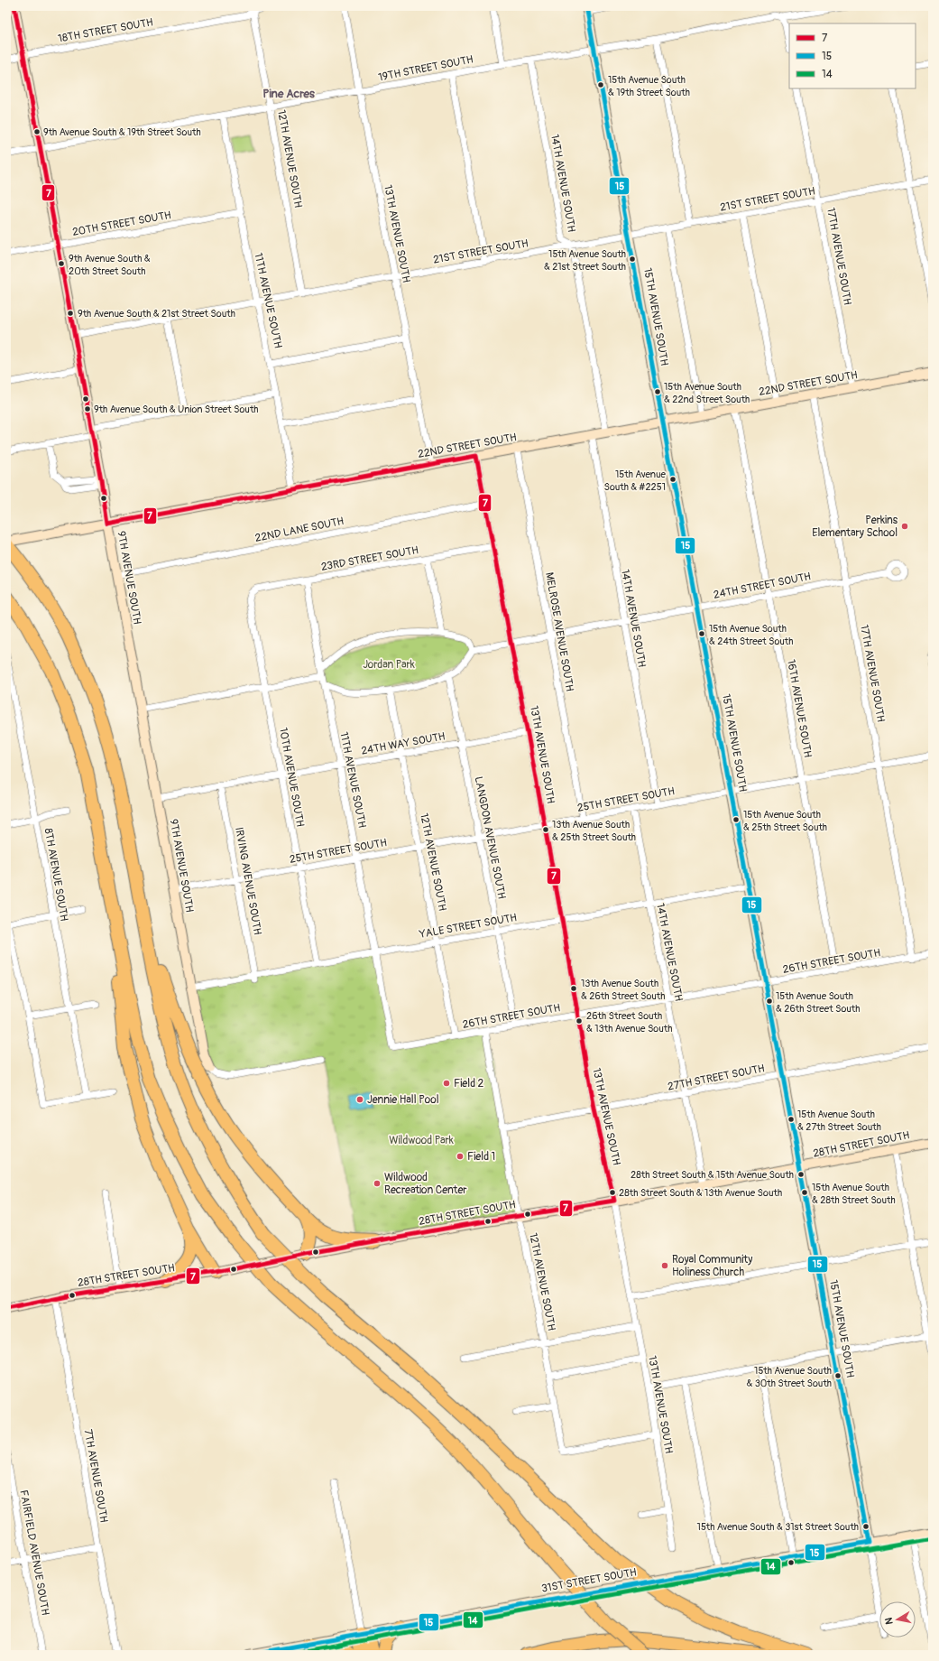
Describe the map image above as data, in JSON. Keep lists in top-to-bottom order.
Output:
{
  "streets": {
    "street": [
      "18TH STREET SOUTH",
      "19TH STREET SOUTH",
      "12TH AVENUE SOUTH",
      "14TH AVENUE SOUTH",
      "21ST STREET SOUTH",
      "20TH STREET SOUTH",
      "13TH AVENUE SOUTH",
      "17TH AVENUE SOUTH",
      "11TH AVENUE SOUTH",
      "15TH AVENUE SOUTH",
      "22ND STREET SOUTH",
      "22ND LANE SOUTH",
      "23RD STREET SOUTH",
      "9TH AVENUE SOUTH",
      "24TH STREET SOUTH",
      "MELROSE AVENUE SOUTH",
      "16TH AVENUE SOUTH",
      "24TH WAY SOUTH",
      "10TH AVENUE SOUTH",
      "25TH STREET SOUTH",
      "LANGDON AVENUE SOUTH",
      "8TH AVENUE SOUTH",
      "IRVING AVENUE SOUTH",
      "YALE STREET SOUTH",
      "26TH STREET SOUTH",
      "27TH STREET SOUTH",
      "28TH STREET SOUTH",
      "7TH AVENUE SOUTH",
      "FAIRFIELD AVENUE SOUTH",
      "31ST STREET SOUTH"
    ]
  },
  "crossings": [
    ["18TH STREET SOUTH", "12TH AVENUE SOUTH"],
    ["18TH STREET SOUTH", "9TH AVENUE SOUTH"],
    ["19TH STREET SOUTH", "12TH AVENUE SOUTH"],
    ["19TH STREET SOUTH", "14TH AVENUE SOUTH"],
    ["19TH STREET SOUTH", "13TH AVENUE SOUTH"],
    ["19TH STREET SOUTH", "11TH AVENUE SOUTH"],
    ["19TH STREET SOUTH", "15TH AVENUE SOUTH"],
    ["19TH STREET SOUTH", "9TH AVENUE SOUTH"],
    ["12TH AVENUE SOUTH", "21ST STREET SOUTH"],
    ["12TH AVENUE SOUTH", "13TH AVENUE SOUTH"],
    ["12TH AVENUE SOUTH", "24TH WAY SOUTH"],
    ["12TH AVENUE SOUTH", "25TH STREET SOUTH"],
    ["12TH AVENUE SOUTH", "YALE STREET SOUTH"],
    ["12TH AVENUE SOUTH", "26TH STREET SOUTH"],
    ["12TH AVENUE SOUTH", "27TH STREET SOUTH"],
    ["12TH AVENUE SOUTH", "28TH STREET SOUTH"],
    ["14TH AVENUE SOUTH", "21ST STREET SOUTH"],
    ["14TH AVENUE SOUTH", "22ND STREET SOUTH"],
    ["14TH AVENUE SOUTH", "24TH STREET SOUTH"],
    ["14TH AVENUE SOUTH", "25TH STREET SOUTH"],
    ["14TH AVENUE SOUTH", "YALE STREET SOUTH"],
    ["14TH AVENUE SOUTH", "26TH STREET SOUTH"],
    ["14TH AVENUE SOUTH", "27TH STREET SOUTH"],
    ["14TH AVENUE SOUTH", "28TH STREET SOUTH"],
    ["21ST STREET SOUTH", "13TH AVENUE SOUTH"],
    ["21ST STREET SOUTH", "17TH AVENUE SOUTH"],
    ["21ST STREET SOUTH", "11TH AVENUE SOUTH"],
    ["21ST STREET SOUTH", "15TH AVENUE SOUTH"],
    ["21ST STREET SOUTH", "9TH AVENUE SOUTH"],
    ["20TH STREET SOUTH", "11TH AVENUE SOUTH"],
    ["20TH STREET SOUTH", "9TH AVENUE SOUTH"],
    ["13TH AVENUE SOUTH", "22ND STREET SOUTH"],
    ["13TH AVENUE SOUTH", "22ND LANE SOUTH"],
    ["13TH AVENUE SOUTH", "23RD STREET SOUTH"],
    ["13TH AVENUE SOUTH", "24TH STREET SOUTH"],
    ["13TH AVENUE SOUTH", "24TH WAY SOUTH"],
    ["13TH AVENUE SOUTH", "25TH STREET SOUTH"],
    ["13TH AVENUE SOUTH", "YALE STREET SOUTH"],
    ["13TH AVENUE SOUTH", "26TH STREET SOUTH"],
    ["13TH AVENUE SOUTH", "27TH STREET SOUTH"],
    ["13TH AVENUE SOUTH", "28TH STREET SOUTH"],
    ["17TH AVENUE SOUTH", "22ND STREET SOUTH"],
    ["17TH AVENUE SOUTH", "24TH STREET SOUTH"],
    ["17TH AVENUE SOUTH", "25TH STREET SOUTH"],
    ["17TH AVENUE SOUTH", "26TH STREET SOUTH"],
    ["11TH AVENUE SOUTH", "22ND STREET SOUTH"],
    ["11TH AVENUE SOUTH", "23RD STREET SOUTH"],
    ["11TH AVENUE SOUTH", "24TH WAY SOUTH"],
    ["11TH AVENUE SOUTH", "25TH STREET SOUTH"],
    ["11TH AVENUE SOUTH", "YALE STREET SOUTH"],
    ["11TH AVENUE SOUTH", "26TH STREET SOUTH"],
    ["15TH AVENUE SOUTH", "22ND STREET SOUTH"],
    ["15TH AVENUE SOUTH", "24TH STREET SOUTH"],
    ["15TH AVENUE SOUTH", "25TH STREET SOUTH"],
    ["15TH AVENUE SOUTH", "YALE STREET SOUTH"],
    ["15TH AVENUE SOUTH", "26TH STREET SOUTH"],
    ["15TH AVENUE SOUTH", "27TH STREET SOUTH"],
    ["15TH AVENUE SOUTH", "28TH STREET SOUTH"],
    ["15TH AVENUE SOUTH", "31ST STREET SOUTH"],
    ["22ND STREET SOUTH", "9TH AVENUE SOUTH"],
    ["22ND STREET SOUTH", "MELROSE AVENUE SOUTH"],
    ["22ND STREET SOUTH", "16TH AVENUE SOUTH"],
    ["22ND LANE SOUTH", "9TH AVENUE SOUTH"],
    ["23RD STREET SOUTH", "10TH AVENUE SOUTH"],
    ["9TH AVENUE SOUTH", "25TH STREET SOUTH"],
    ["9TH AVENUE SOUTH", "YALE STREET SOUTH"],
    ["24TH STREET SOUTH", "MELROSE AVENUE SOUTH"],
    ["24TH STREET SOUTH", "16TH AVENUE SOUTH"],
    ["MELROSE AVENUE SOUTH", "25TH STREET SOUTH"],
    ["16TH AVENUE SOUTH", "25TH STREET SOUTH"],
    ["16TH AVENUE SOUTH", "26TH STREET SOUTH"],
    ["24TH WAY SOUTH", "10TH AVENUE SOUTH"],
    ["24TH WAY SOUTH", "LANGDON AVENUE SOUTH"],
    ["10TH AVENUE SOUTH", "25TH STREET SOUTH"],
    ["10TH AVENUE SOUTH", "YALE STREET SOUTH"],
    ["25TH STREET SOUTH", "LANGDON AVENUE SOUTH"],
    ["25TH STREET SOUTH", "IRVING AVENUE SOUTH"],
    ["LANGDON AVENUE SOUTH", "YALE STREET SOUTH"],
    ["LANGDON AVENUE SOUTH", "26TH STREET SOUTH"],
    ["IRVING AVENUE SOUTH", "YALE STREET SOUTH"],
    ["28TH STREET SOUTH", "7TH AVENUE SOUTH"]
  ],
  "districts": ["Pine Acres"],
  "parks": ["Jordan Park", "Wildwood Park"],
  "places": [
    "15th Avenue South & 19th Street South",
    "9th Avenue South & 19th Street South",
    "15th Avenue South & 21st Street South",
    "9th Avenue South & 20th Street South",
    "9th Avenue South & 21st Street South",
    "15th Avenue South & 22nd Street South",
    "9th Avenue South & Union Street South",
    "15th Avenue South & #2251",
    "Perkins Elementary School",
    "15th Avenue South & 24th Street South",
    "15th Avenue South & 25th Street South",
    "13th Avenue South & 25th Street South",
    "13th Avenue South & 26th Street South",
    "15th Avenue South & 26th Street South",
    "26th Street South & 13th Avenue South",
    "Field 2",
    "Jennie Hall Pool",
    "15th Avenue South & 27th Street South",
    "Field 1",
    "28th Street South & 15th Avenue South",
    "Wildwood Recreation Center",
    "28th Street South & 13th Avenue South",
    "15th Avenue South & 28th Street South",
    "Royal Community Holiness Church",
    "15th Avenue South & 30th Street South",
    "15th Avenue South & 31st Street South"
  ],
  "lines": ["transit line 7", "transit line 15", "transit line 14"],
  "legend": ["7", "15", "14"],
  "north": "left"
}
